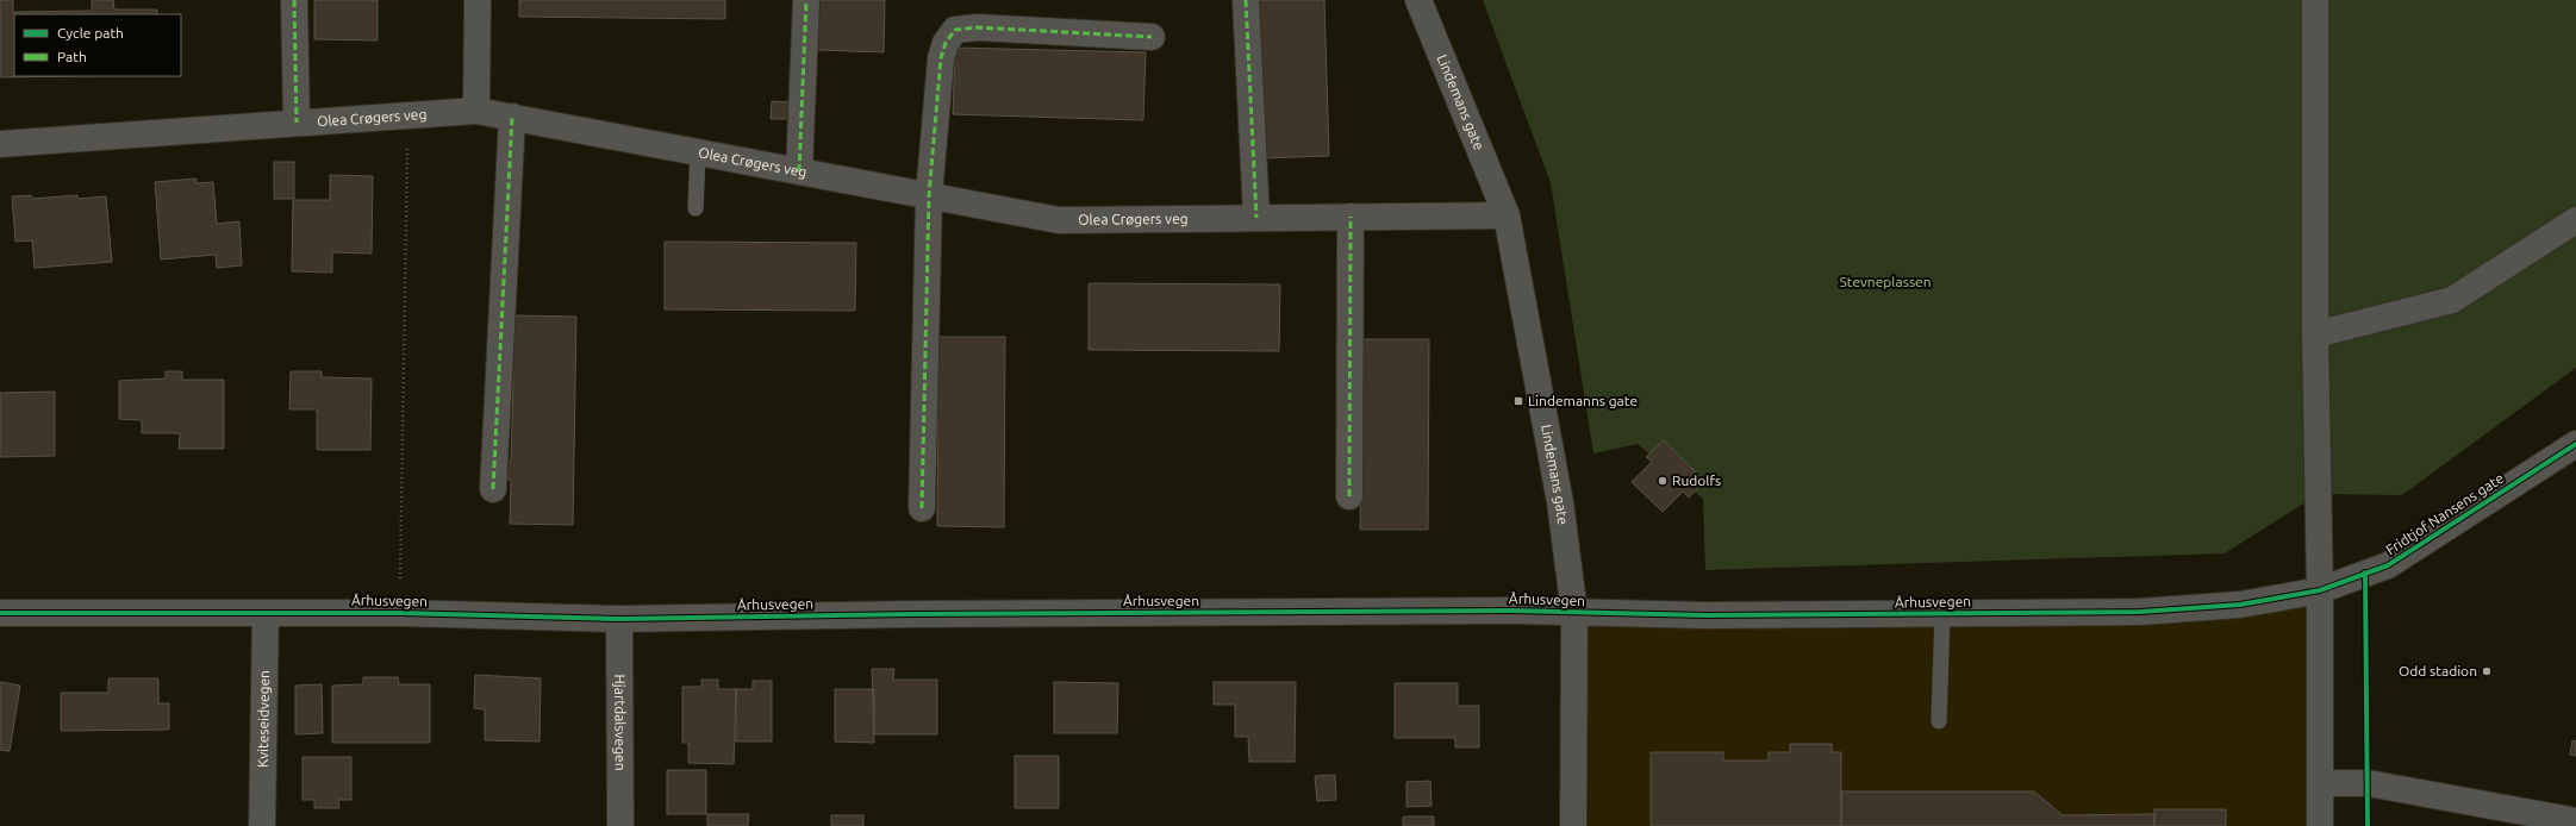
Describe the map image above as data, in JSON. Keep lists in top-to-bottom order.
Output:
{
  "streets": {
    "street": [
      "Lindemans gate",
      "Olea Crøgers veg",
      "Fridtjof Nansens gate",
      "Århusvegen",
      "Kviteseidvegen",
      "Hjartdalsvegen"
    ]
  },
  "crossings": [
    ["Lindemans gate", "Olea Crøgers veg"],
    ["Lindemans gate", "Århusvegen"],
    ["Fridtjof Nansens gate", "Århusvegen"],
    ["Århusvegen", "Kviteseidvegen"],
    ["Århusvegen", "Hjartdalsvegen"]
  ],
  "parks": ["Stevneplassen"],
  "places": {
    "transit": ["Lindemanns gate"],
    "other": ["Rudolfs", "Odd stadion"]
  },
  "legend": ["Cycle path", "Path"]
}
